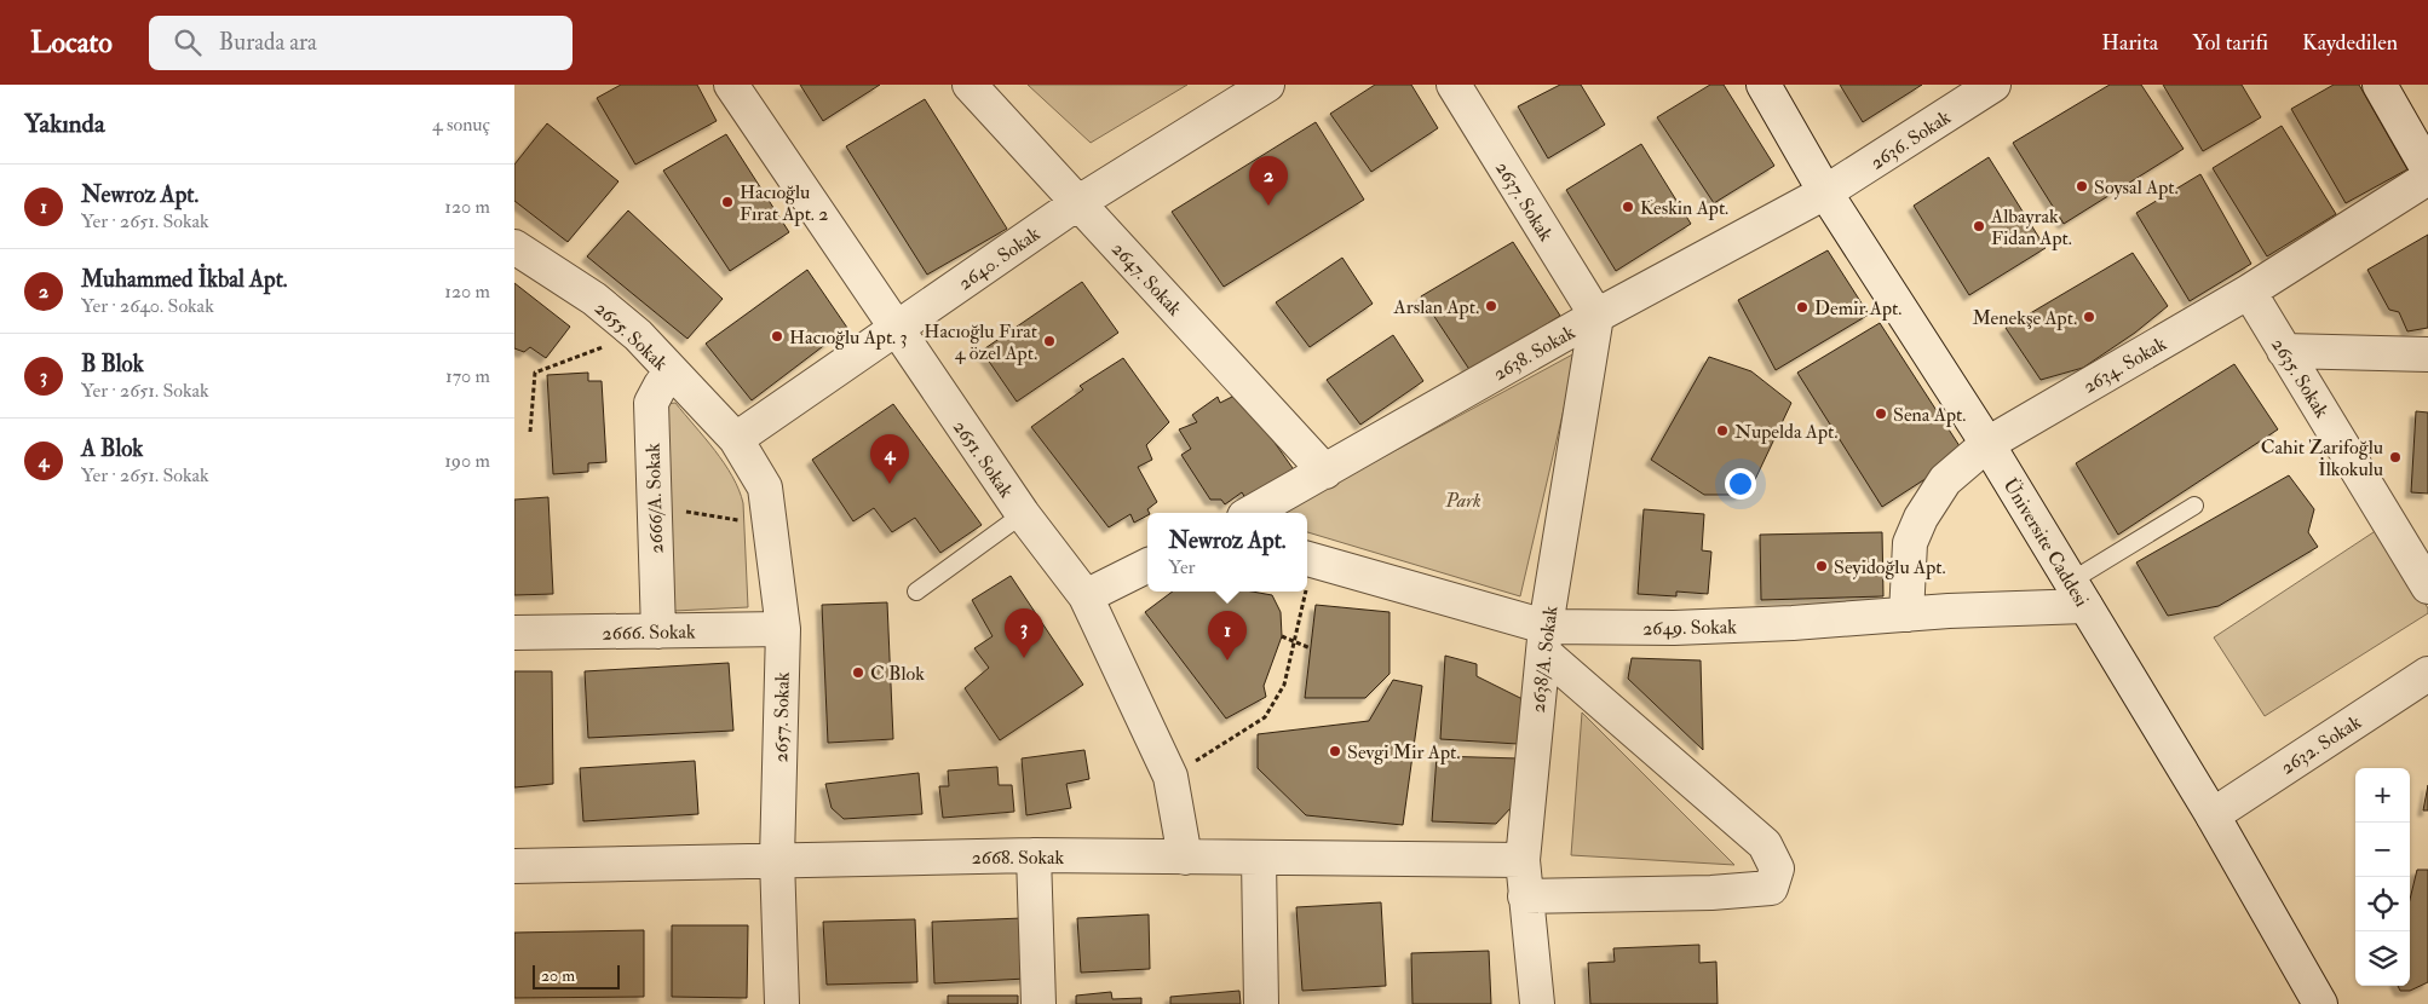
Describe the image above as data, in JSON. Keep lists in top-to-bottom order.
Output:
{
  "streets": {
    "street": [
      "2636. Sokak",
      "2637. Sokak",
      "2640. Sokak",
      "2647. Sokak",
      "2655. Sokak",
      "2638. Sokak",
      "2634. Sokak",
      "2635. Sokak",
      "2651. Sokak",
      "2666/A. Sokak",
      "Üniversite Caddesi",
      "2649. Sokak",
      "2666. Sokak",
      "2638/A. Sokak",
      "2657. Sokak",
      "2632. Sokak",
      "2668. Sokak"
    ]
  },
  "crossings": [
    ["2636. Sokak", "2638. Sokak"],
    ["2636. Sokak", "Üniversite Caddesi"],
    ["2637. Sokak", "2638. Sokak"],
    ["2637. Sokak", "2638/A. Sokak"],
    ["2640. Sokak", "2647. Sokak"],
    ["2640. Sokak", "2655. Sokak"],
    ["2640. Sokak", "2651. Sokak"],
    ["2640. Sokak", "2657. Sokak"],
    ["2647. Sokak", "2638. Sokak"],
    ["2655. Sokak", "2666/A. Sokak"],
    ["2655. Sokak", "2657. Sokak"],
    ["2638. Sokak", "Üniversite Caddesi"],
    ["2638. Sokak", "2638/A. Sokak"],
    ["2634. Sokak", "2635. Sokak"],
    ["2634. Sokak", "Üniversite Caddesi"],
    ["2634. Sokak", "2649. Sokak"],
    ["2651. Sokak", "2668. Sokak"],
    ["2666/A. Sokak", "2666. Sokak"],
    ["Üniversite Caddesi", "2649. Sokak"],
    ["Üniversite Caddesi", "2632. Sokak"],
    ["2649. Sokak", "2638/A. Sokak"],
    ["2666. Sokak", "2657. Sokak"],
    ["2638/A. Sokak", "2668. Sokak"],
    ["2657. Sokak", "2668. Sokak"]
  ],
  "parks": ["Park"],
  "places": [
    "Soysal Apt.",
    "Hacıoğlu Fırat Apt. 2",
    "Keskin Apt.",
    "Albayrak Fidan Apt.",
    "Arslan Apt.",
    "Demir Apt.",
    "Menekşe Apt.",
    "Hacıoğlu Apt. 3",
    "Hacıoğlu Fırat 4 özel Apt.",
    "Sena Apt.",
    "Nupelda Apt.",
    "Cahit Zarifoğlu İlkokulu",
    "Seyidoğlu Apt.",
    "C Blok",
    "Sevgi Mir Apt."
  ],
  "scale_bar": "20 m",
  "page": {
    "header": "Locato",
    "search": "Burada ara",
    "nav": ["Harita", "Yol tarifi", "Kaydedilen"],
    "heading": ["Yakında", "4 sonuç"],
    "pins": [
      "2",
      "4",
      "3",
      "1"
    ],
    "list": [
      {
        "mark": "1",
        "name": "Newroz Apt.",
        "note": "Yer · 2651. Sokak",
        "value": "120 m"
      },
      {
        "mark": "2",
        "name": "Muhammed İkbal Apt.",
        "note": "Yer · 2640. Sokak",
        "value": "120 m"
      },
      {
        "mark": "3",
        "name": "B Blok",
        "note": "Yer · 2651. Sokak",
        "value": "170 m"
      },
      {
        "mark": "4",
        "name": "A Blok",
        "note": "Yer · 2651. Sokak",
        "value": "190 m"
      }
    ],
    "popup": ["Newroz Apt.", "Yer"],
    "map_buttons": ["+", "−"],
    "scale": "20 m"
  }
}
